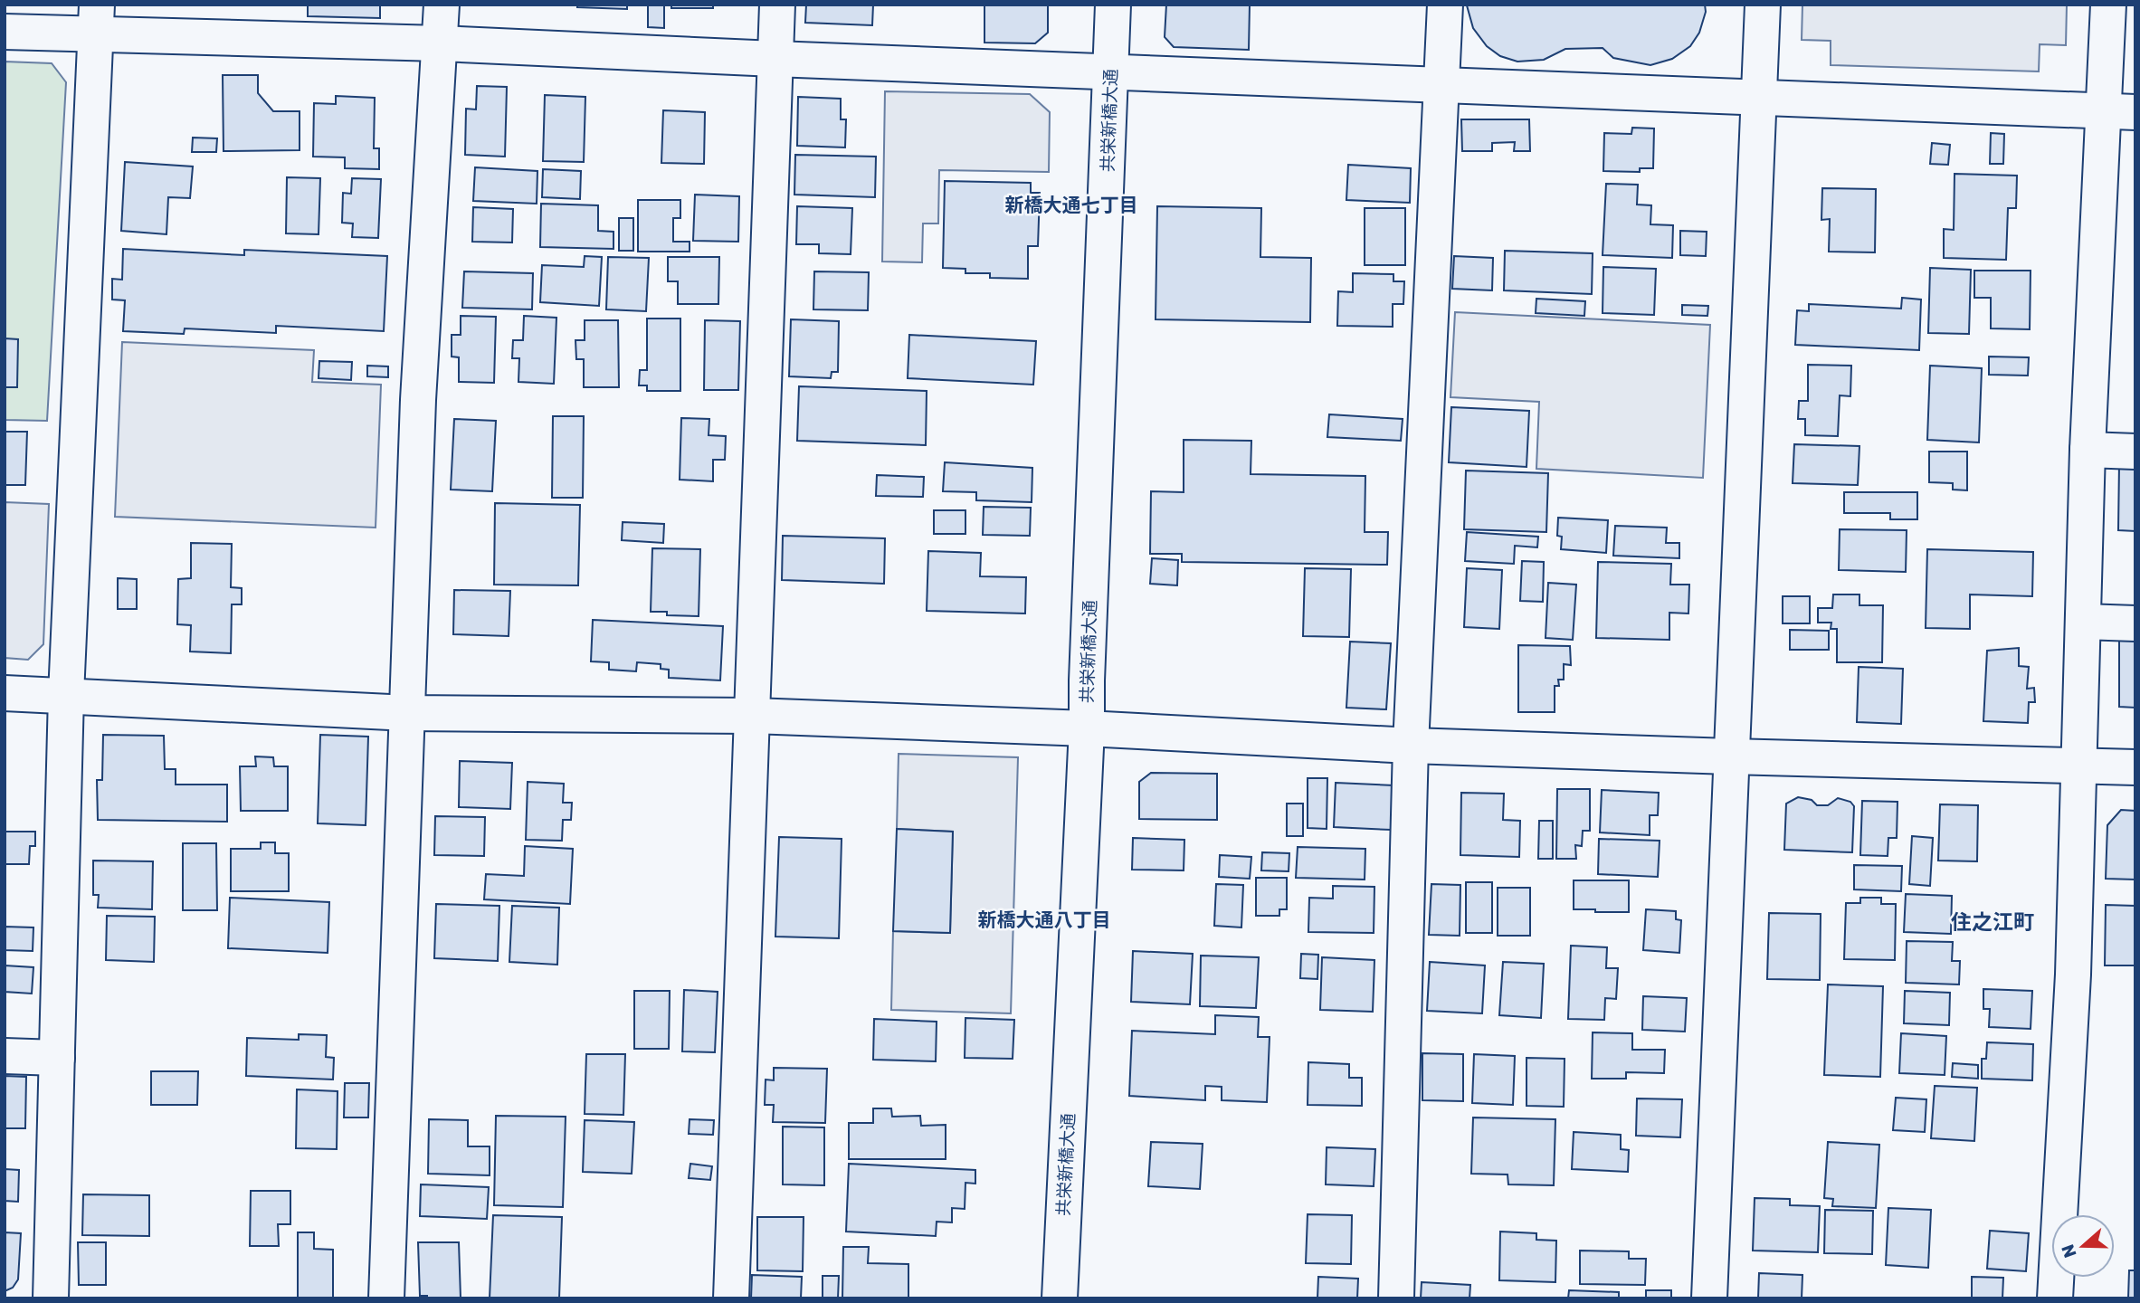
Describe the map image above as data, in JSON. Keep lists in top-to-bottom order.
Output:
{
  "streets": {
    "street": ["共栄新橋大通"]
  },
  "districts": ["新橋大通七丁目", "新橋大通八丁目", "住之江町"],
  "north": "left"
}
